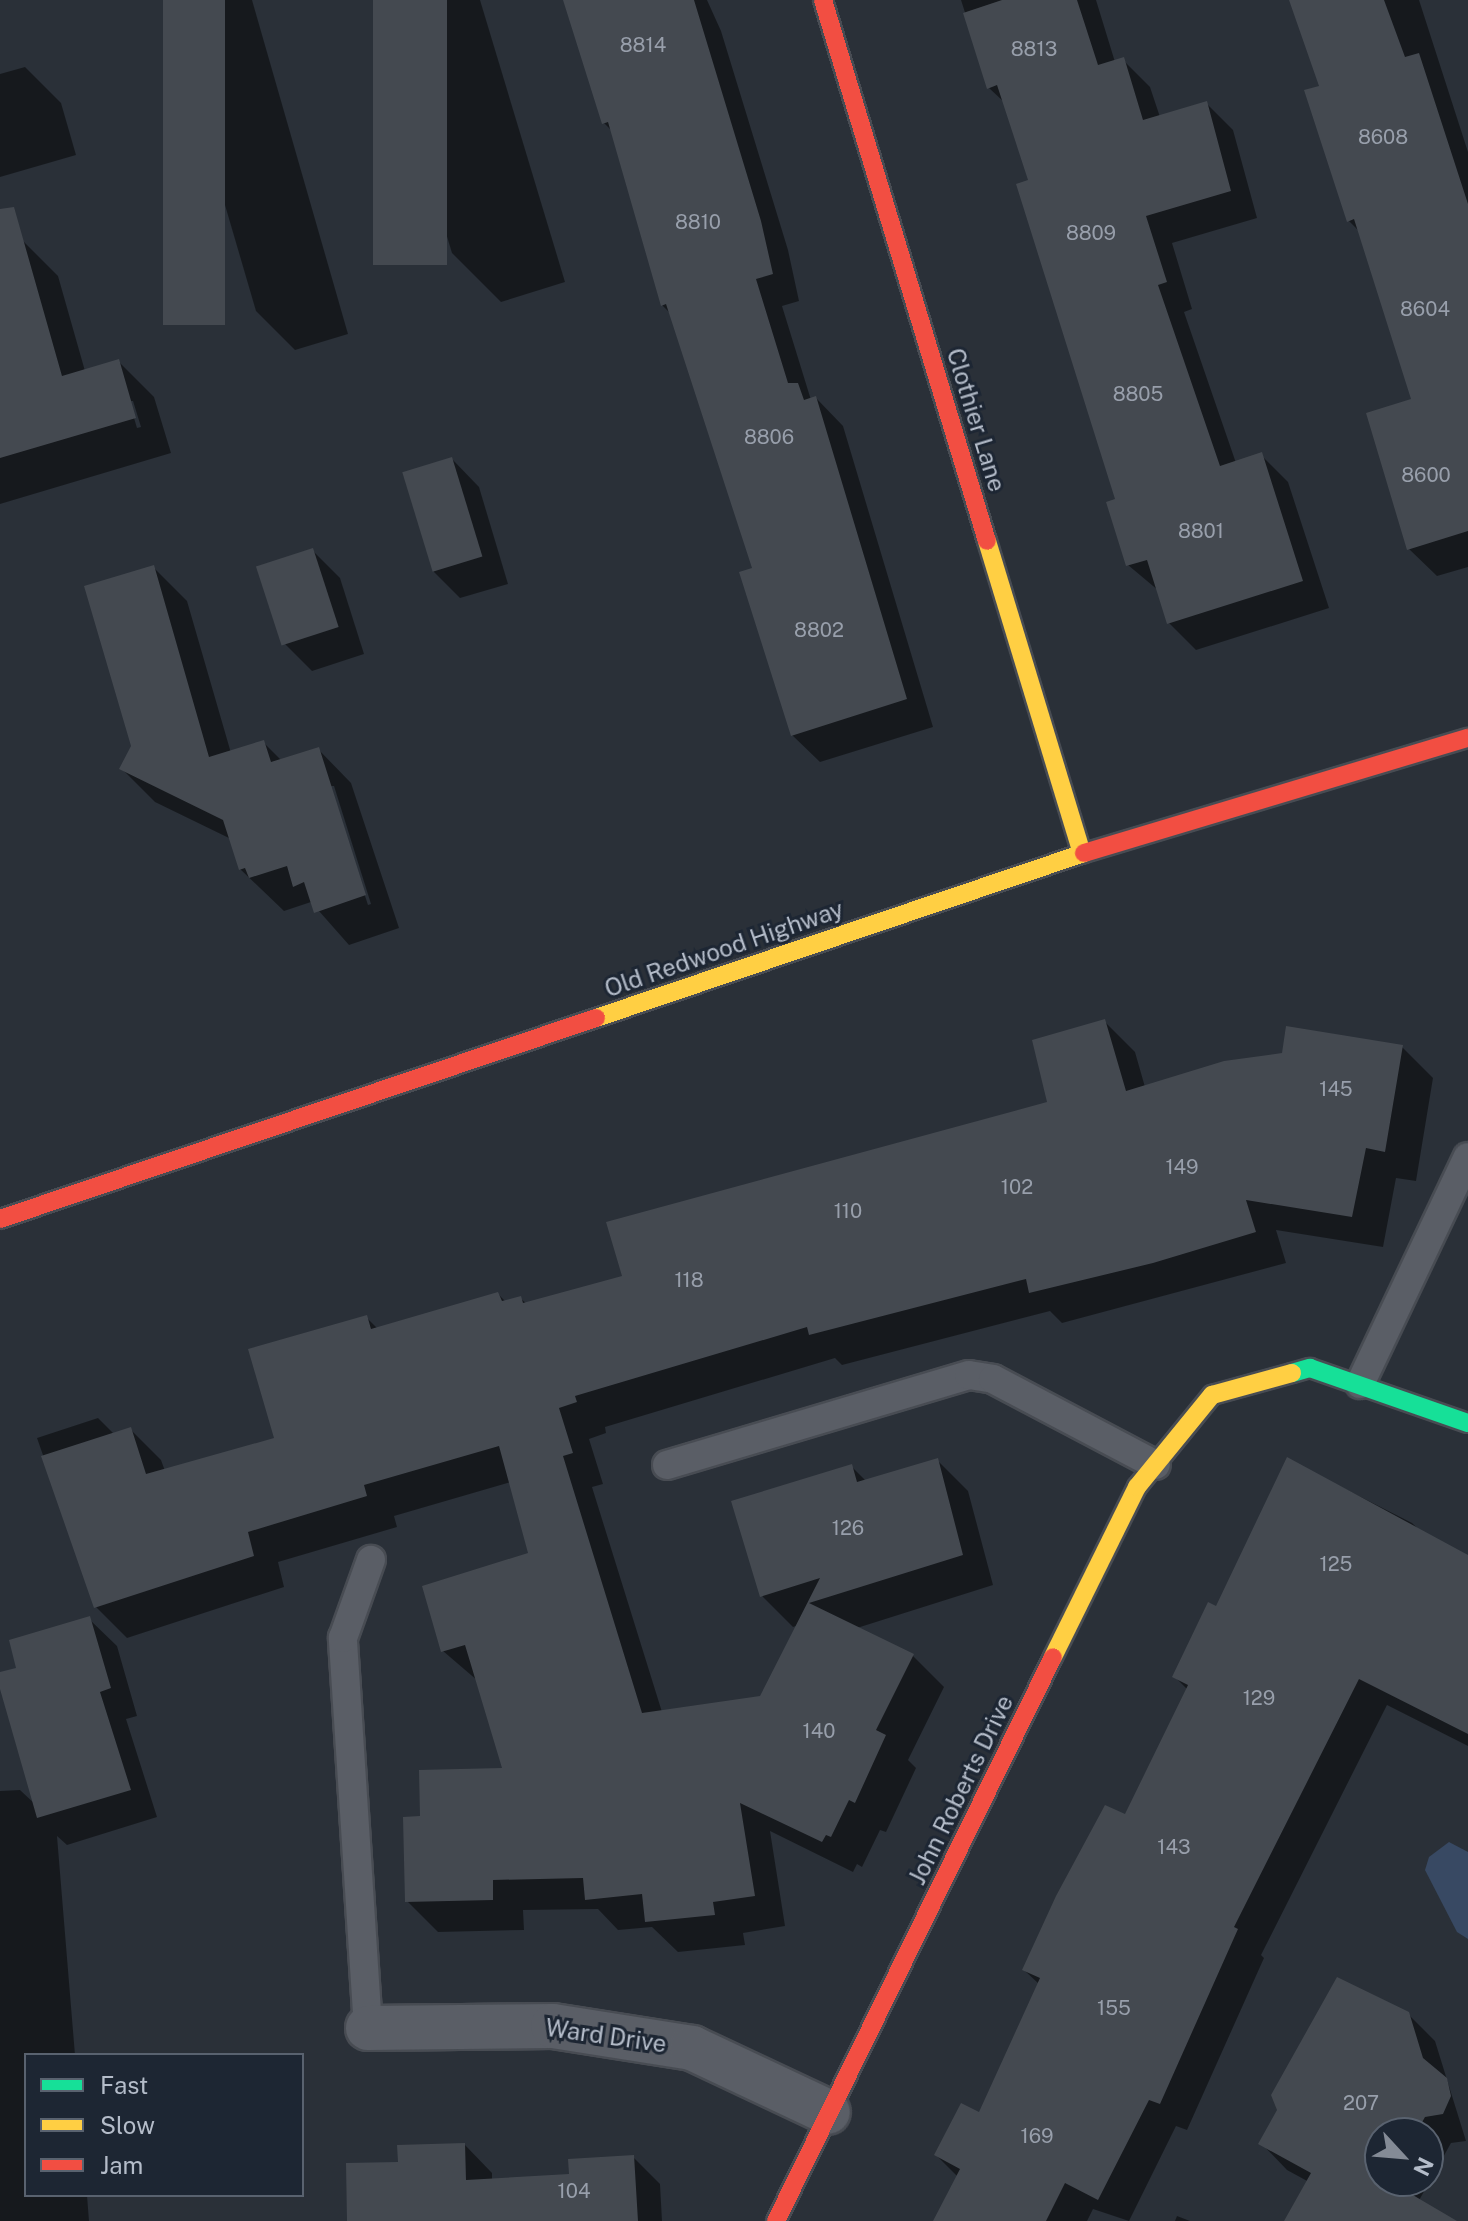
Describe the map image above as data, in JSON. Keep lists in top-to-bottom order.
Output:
{
  "streets": {
    "street": [
      "Clothier Lane",
      "Old Redwood Highway",
      "John Roberts Drive",
      "Ward Drive"
    ]
  },
  "crossings": [
    ["Clothier Lane", "Old Redwood Highway"],
    ["John Roberts Drive", "Ward Drive"]
  ],
  "house_numbers": [
    "8814",
    "8813",
    "8608",
    "8810",
    "8809",
    "8604",
    "8805",
    "8806",
    "8600",
    "8801",
    "8802",
    "145",
    "149",
    "102",
    "110",
    "118",
    "126",
    "125",
    "129",
    "140",
    "143",
    "155",
    "207",
    "169",
    "104"
  ],
  "legend": ["Fast", "Slow", "Jam"],
  "north": "bottom right"
}
